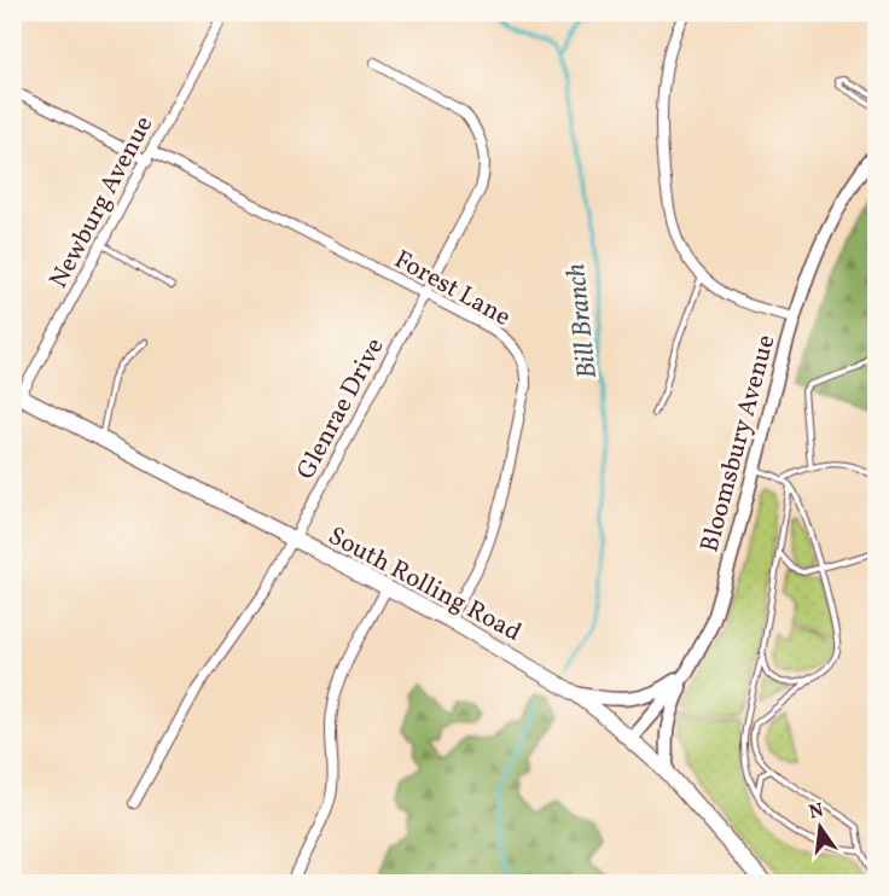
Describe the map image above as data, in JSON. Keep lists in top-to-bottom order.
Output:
{
  "streets": {
    "main road": ["Bloomsbury Avenue", "South Rolling Road"],
    "street": ["Newburg Avenue", "Forest Lane", "Glenrae Drive"]
  },
  "crossings": [
    ["Newburg Avenue", "Forest Lane"],
    ["Newburg Avenue", "South Rolling Road"],
    ["Forest Lane", "Glenrae Drive"],
    ["Forest Lane", "South Rolling Road"],
    ["Glenrae Drive", "South Rolling Road"],
    ["Bloomsbury Avenue", "South Rolling Road"]
  ],
  "water": ["Bill Branch"],
  "north": "top"
}
